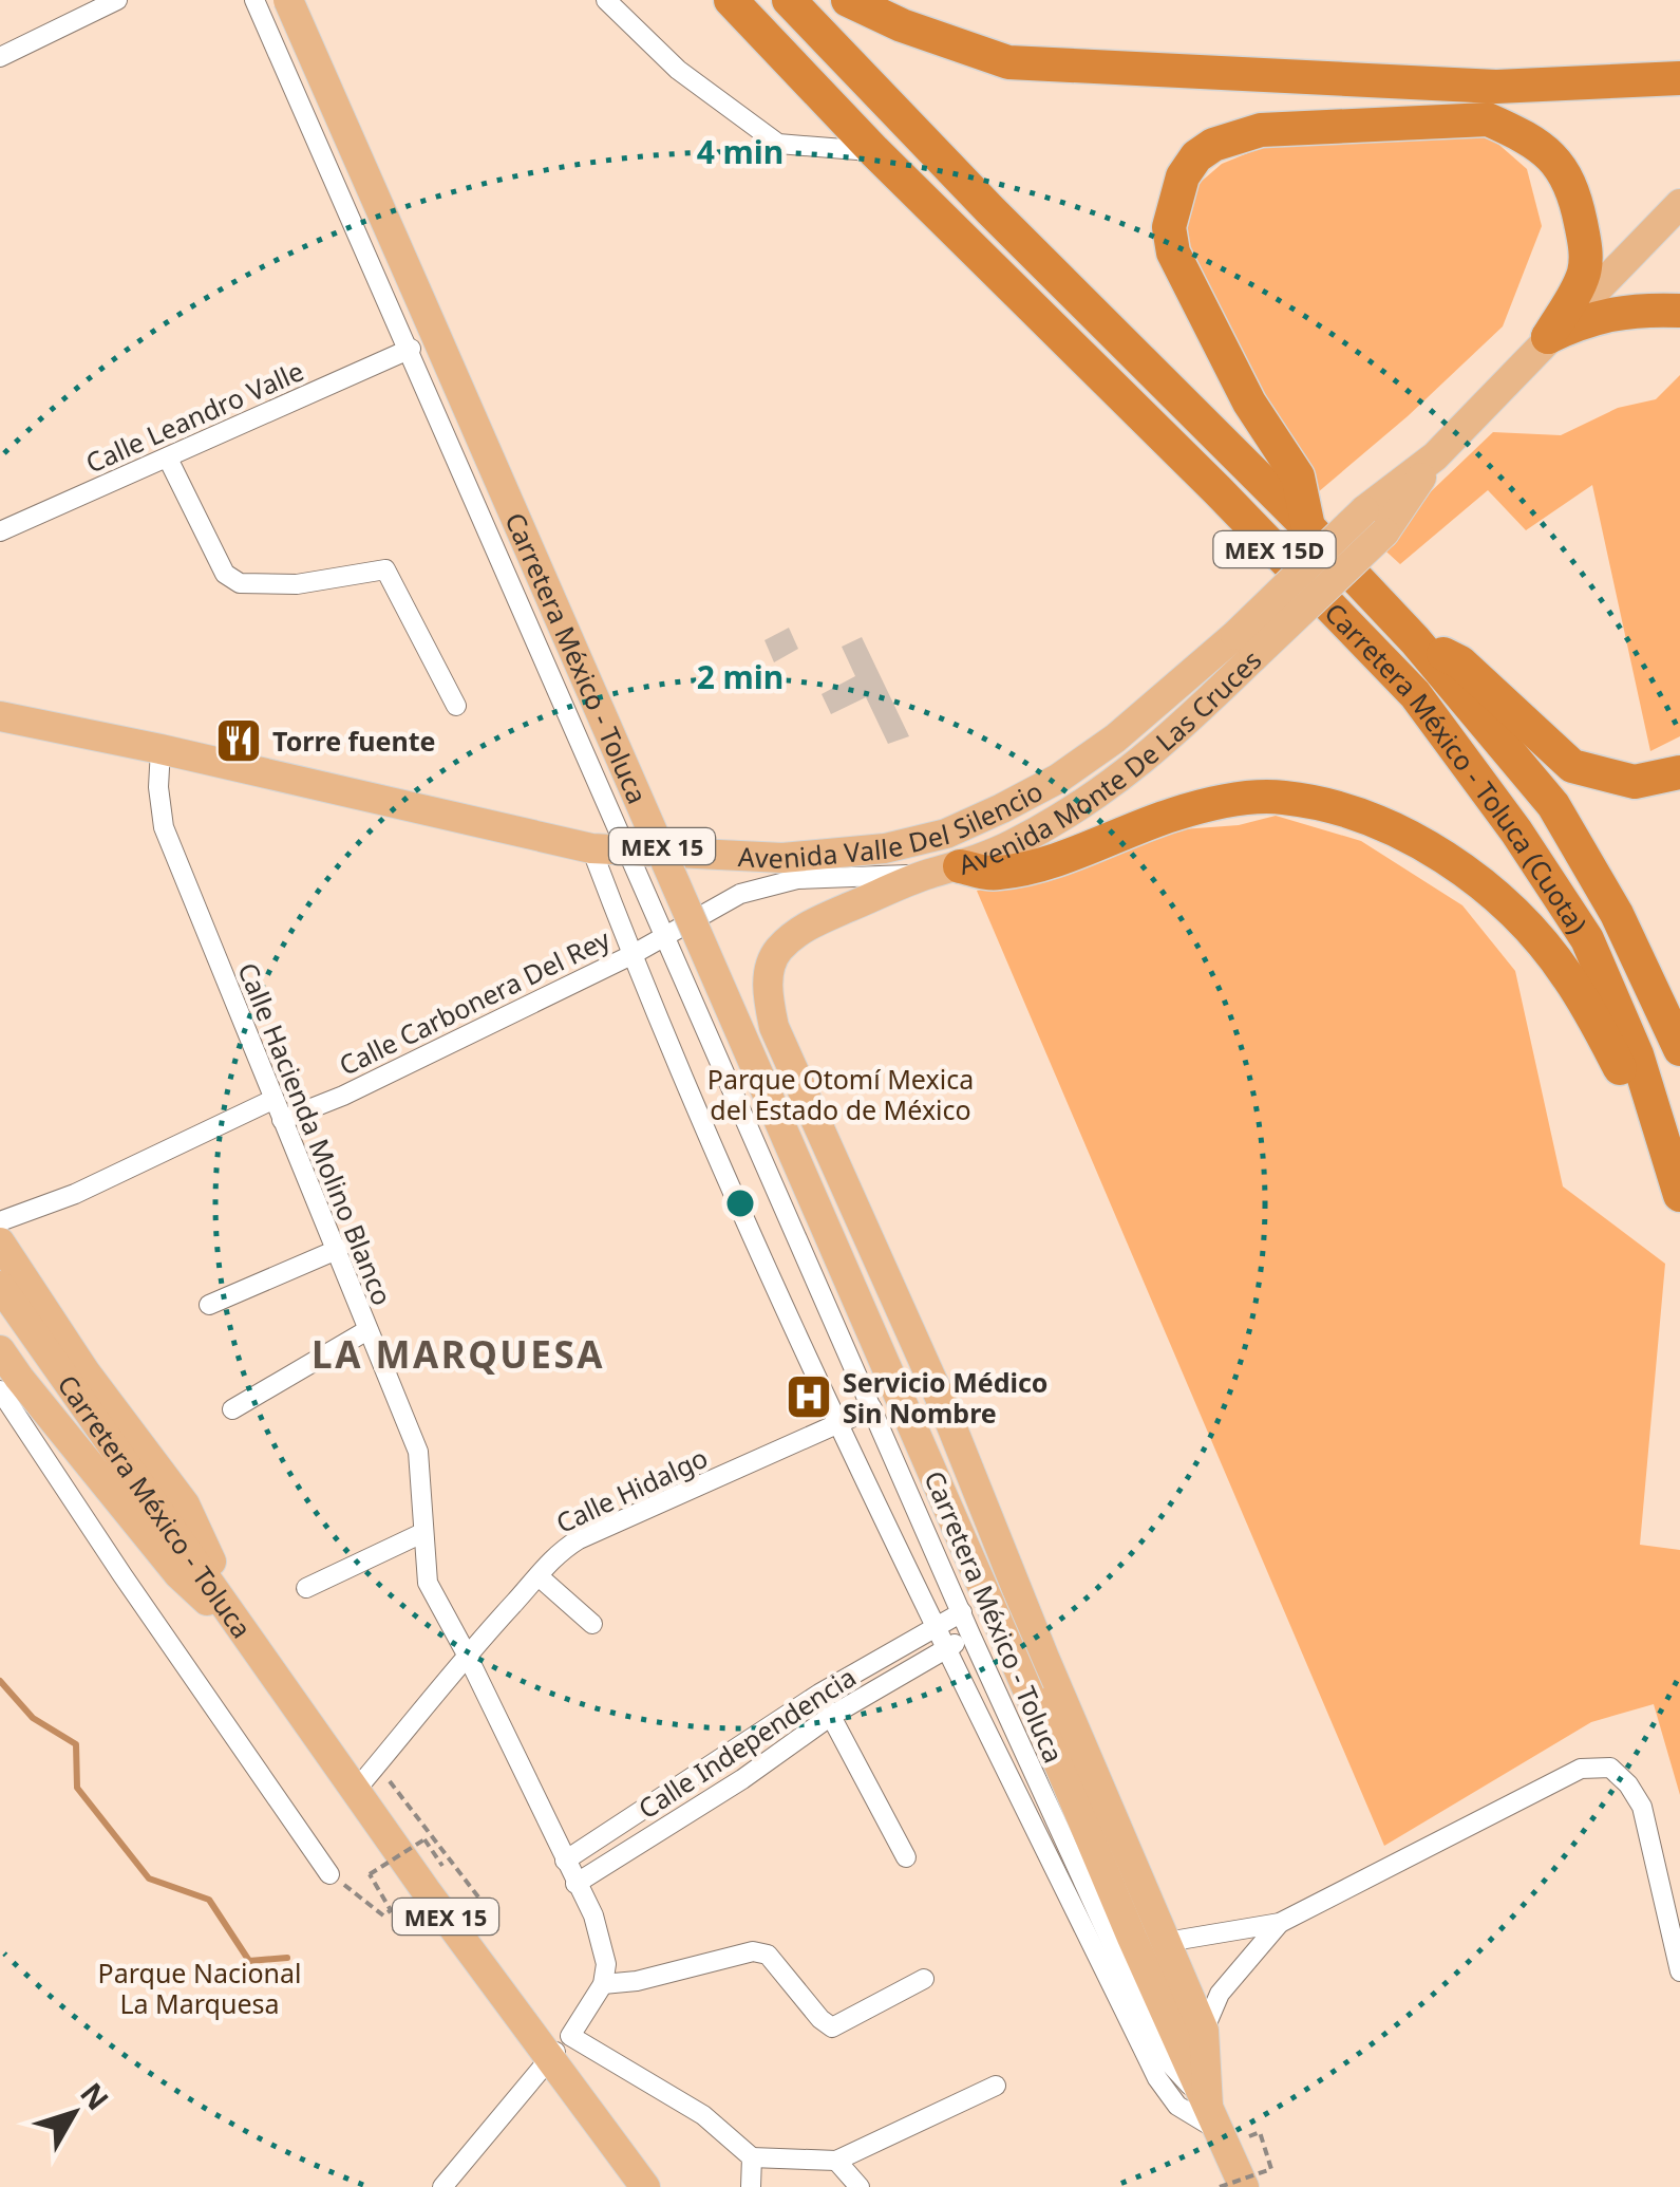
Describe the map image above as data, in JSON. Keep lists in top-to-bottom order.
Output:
{
  "streets": {
    "highway": ["MEX 15D", "Carretera México - Toluca (Cuota)"],
    "main road": [
      "Carretera México - Toluca",
      "Avenida Monte De Las Cruces",
      "Avenida Valle Del Silencio",
      "MEX 15"
    ],
    "street": [
      "Calle Leandro Valle",
      "Calle Carbonera Del Rey",
      "Calle Hacienda Molino Blanco",
      "Calle Hidalgo",
      "Calle Independencia"
    ]
  },
  "crossings": [
    ["Carretera México - Toluca", "Avenida Monte De Las Cruces"],
    ["Carretera México - Toluca", "Calle Hidalgo"],
    ["Avenida Monte De Las Cruces", "Avenida Valle Del Silencio"],
    ["Avenida Monte De Las Cruces", "Calle Carbonera Del Rey"],
    ["Avenida Valle Del Silencio", "Calle Hacienda Molino Blanco"],
    ["Calle Carbonera Del Rey", "Calle Hacienda Molino Blanco"],
    ["Calle Hacienda Molino Blanco", "Calle Hidalgo"],
    ["Calle Hacienda Molino Blanco", "Calle Independencia"]
  ],
  "districts": ["LA MARQUESA"],
  "parks": ["Parque Otomí Mexica del Estado de México", "Parque Nacional La Marquesa"],
  "places": {
    "restaurant": ["Torre fuente"],
    "hospital": ["Servicio Médico Sin Nombre"]
  },
  "north": "top right",
  "rings": ["4 min", "2 min"]
}
